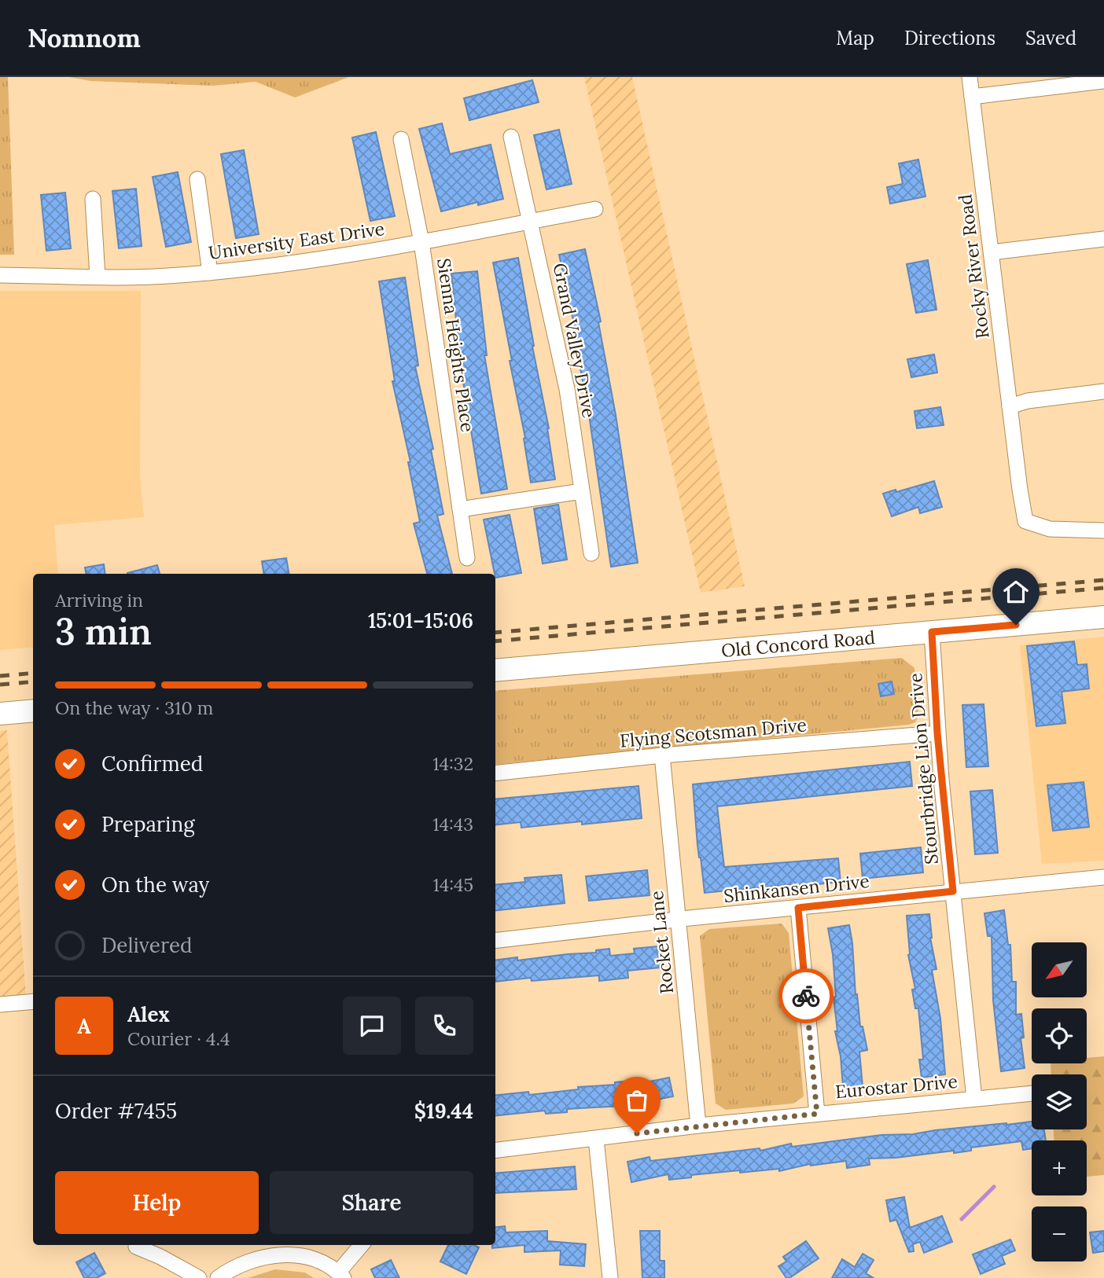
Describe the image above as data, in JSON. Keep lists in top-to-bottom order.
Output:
{
  "streets": {
    "street": [
      "University East Drive",
      "Rocky River Road",
      "Grand Valley Drive",
      "Sienna Heights Place",
      "Old Concord Road",
      "Flying Scotsman Drive",
      "Stourbridge Lion Drive",
      "Shinkansen Drive",
      "Rocket Lane",
      "Eurostar Drive"
    ]
  },
  "crossings": [
    ["University East Drive", "Grand Valley Drive"],
    ["University East Drive", "Sienna Heights Place"],
    ["Old Concord Road", "Stourbridge Lion Drive"],
    ["Flying Scotsman Drive", "Stourbridge Lion Drive"],
    ["Flying Scotsman Drive", "Rocket Lane"],
    ["Stourbridge Lion Drive", "Shinkansen Drive"],
    ["Stourbridge Lion Drive", "Eurostar Drive"],
    ["Shinkansen Drive", "Rocket Lane"],
    ["Rocket Lane", "Eurostar Drive"]
  ],
  "north": "bottom left",
  "page": {
    "header": "Nomnom",
    "nav": ["Map", "Directions", "Saved"],
    "heading": ["3 min", "Arriving in", "15:01–15:06"],
    "panel": [
      "Alex",
      "Courier · 4.4",
      "Order #7455",
      "$19.44"
    ],
    "bar": "On the way · 310 m",
    "list": [
      ["Confirmed", "14:32"],
      ["Preparing", "14:43"],
      ["On the way", "14:45"],
      "Delivered"
    ],
    "map_buttons": ["+", "−"],
    "round": "A",
    "buttons": ["Help", "Share"]
  }
}
